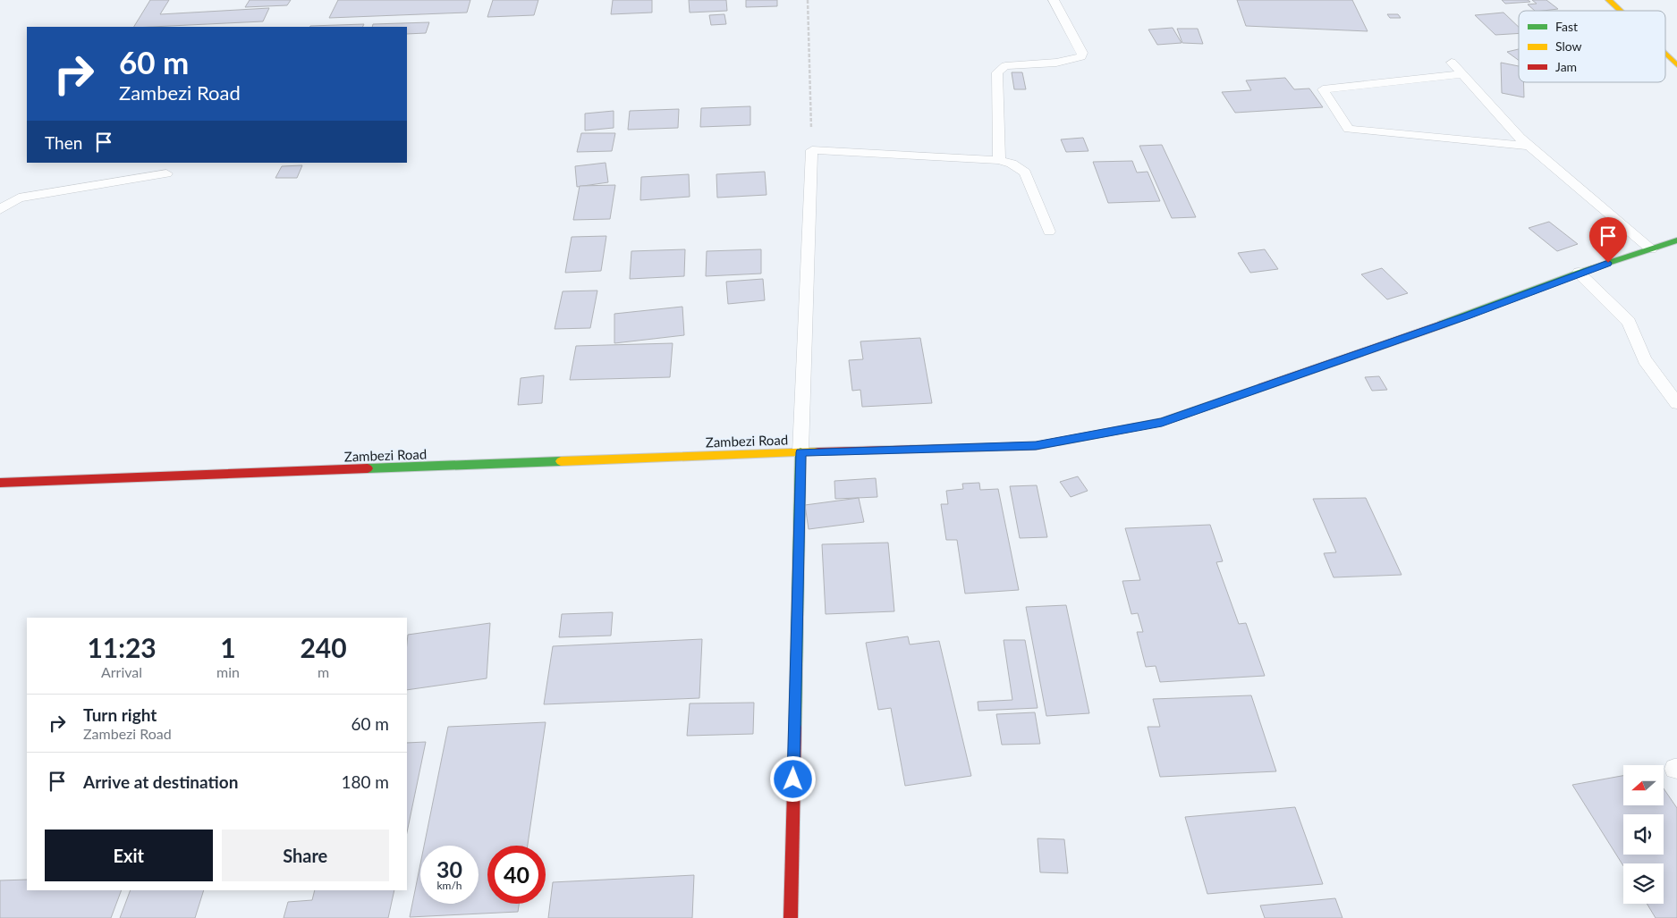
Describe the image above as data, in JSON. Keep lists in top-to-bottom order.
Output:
{
  "streets": {
    "main road": ["Zambezi Road"]
  },
  "legend": ["Fast", "Slow", "Jam"],
  "north": "left",
  "page": {
    "turn": ["60 m", "Zambezi Road"],
    "then": "Then",
    "eta": [
      "11:23",
      "Arrival",
      "1",
      "min",
      "240",
      "m"
    ],
    "list": [
      {
        "name": "Turn right",
        "note": "Zambezi Road",
        "value": "60 m"
      },
      {
        "name": "Arrive at destination",
        "value": "180 m"
      }
    ],
    "buttons": ["Exit", "Share"],
    "speed": "30 km/h",
    "limit": "40"
  }
}
